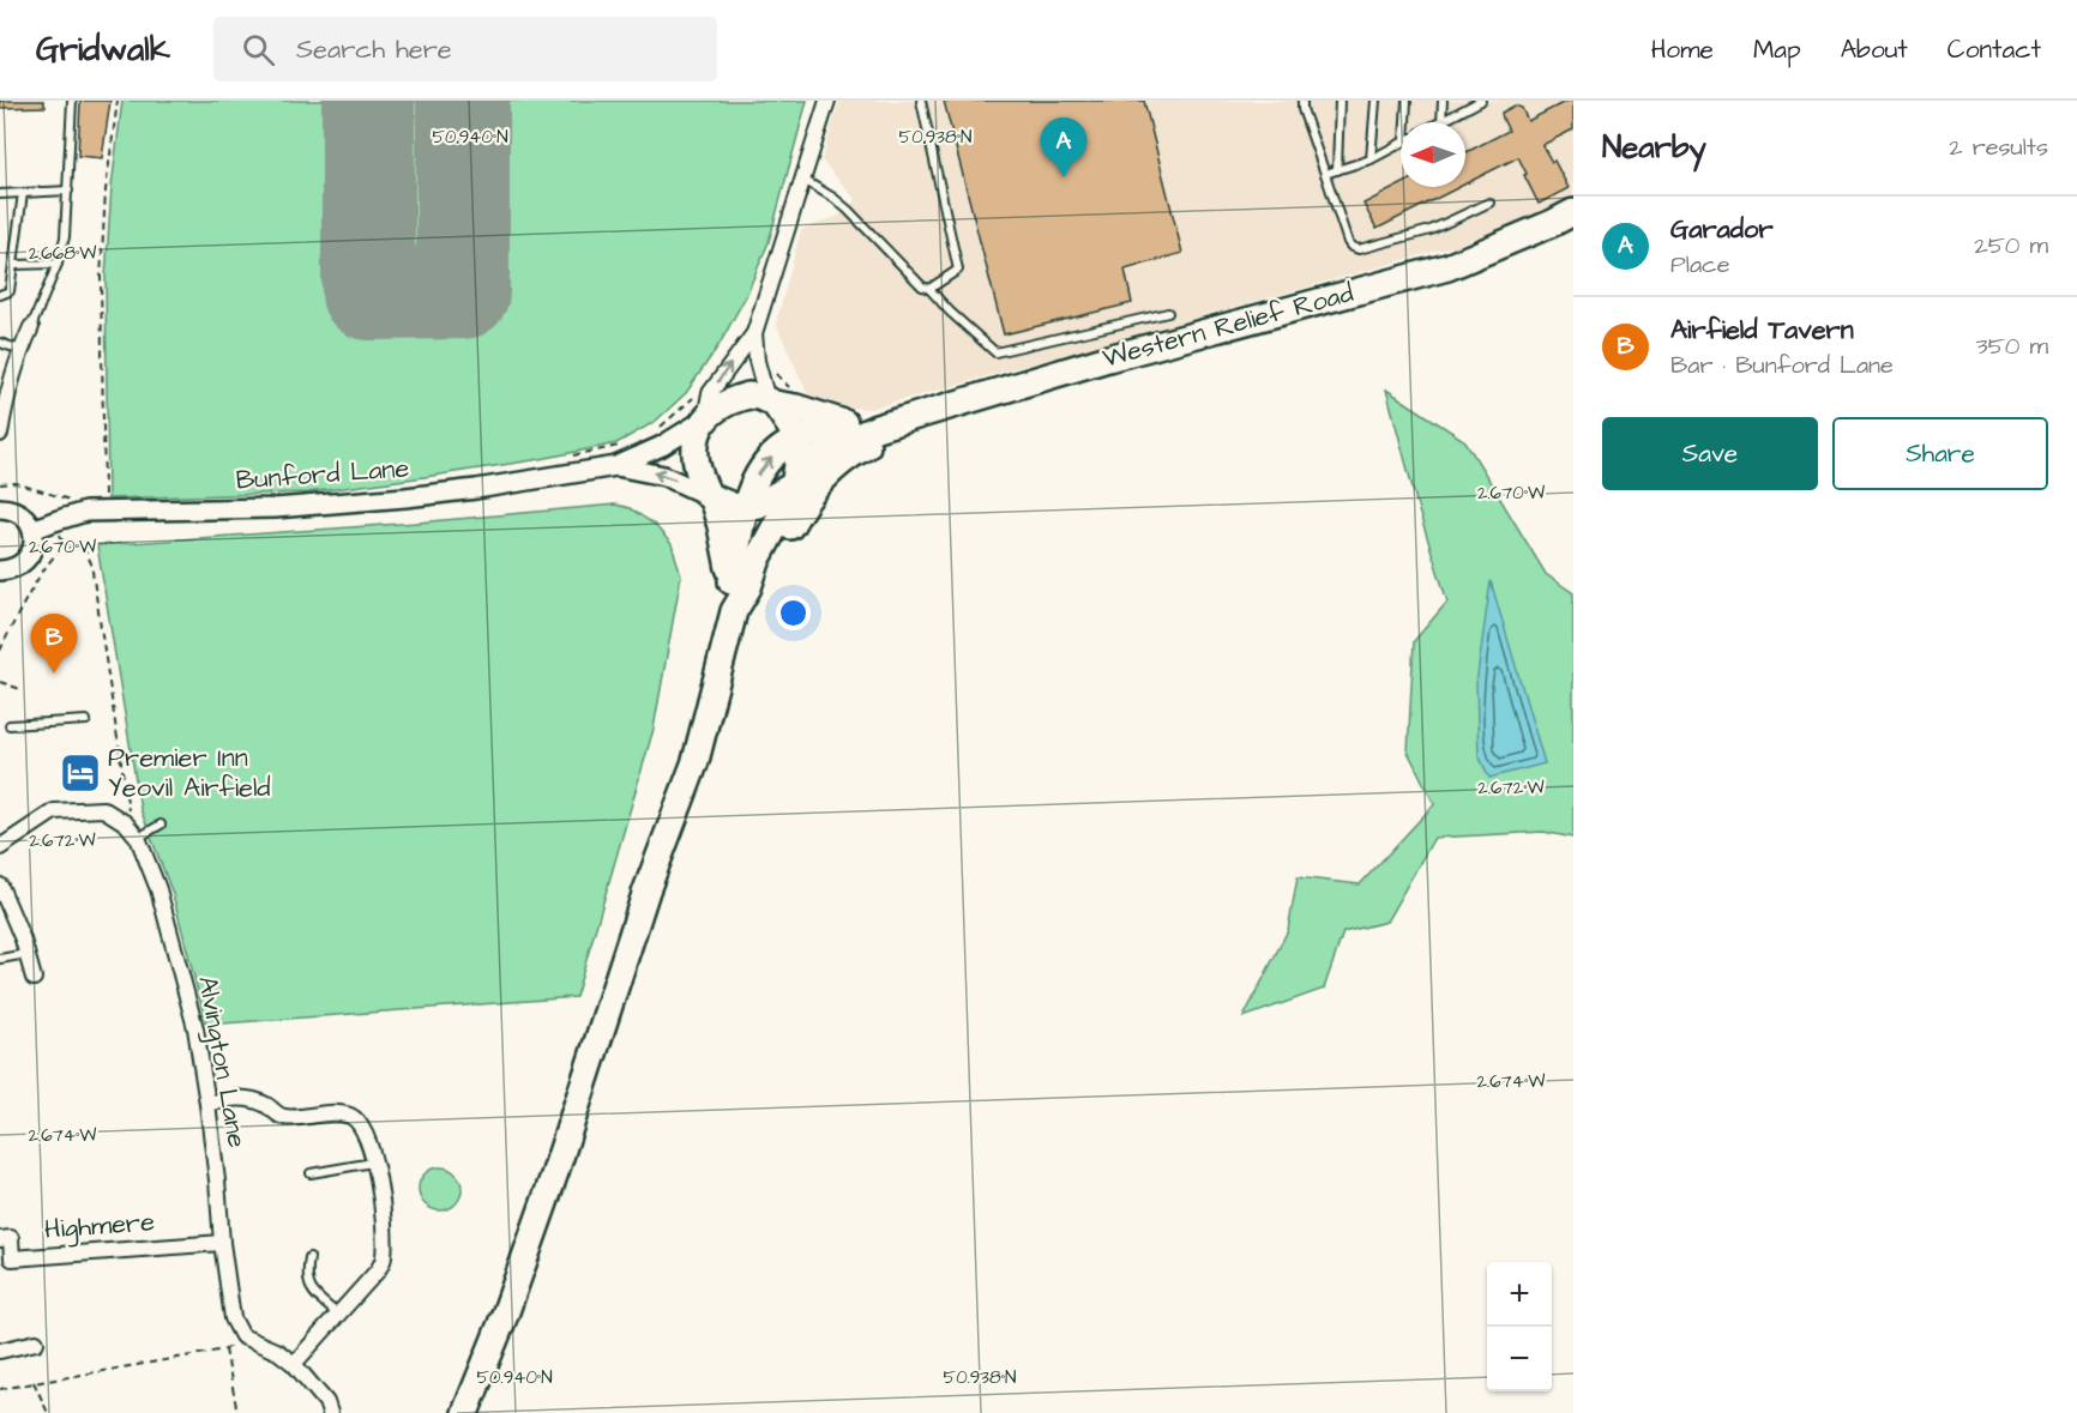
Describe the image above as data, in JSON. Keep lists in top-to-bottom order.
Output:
{
  "streets": {
    "highway": ["Western Relief Road"],
    "street": ["Bunford Lane", "Alvington Lane", "Highmere"]
  },
  "crossings": [
    ["Western Relief Road", "Bunford Lane"],
    ["Alvington Lane", "Highmere"]
  ],
  "places": {
    "hotel": ["Premier Inn Yeovil Airfield"]
  },
  "north": "left",
  "page": {
    "header": "Gridwalk",
    "search": "Search here",
    "nav": [
      "Home",
      "Map",
      "About",
      "Contact"
    ],
    "heading": ["Nearby", "2 results"],
    "pins": ["A", "B"],
    "list": [
      {
        "mark": "A",
        "name": "Garador",
        "note": "Place",
        "value": "250 m"
      },
      {
        "mark": "B",
        "name": "Airfield Tavern",
        "note": "Bar · Bunford Lane",
        "value": "350 m"
      }
    ],
    "buttons": ["Save", "Share"],
    "map_buttons": ["+", "−"]
  },
  "coordinates": [
    "50.940°N",
    "50.938°N",
    "2.668°W",
    "2.670°W",
    "2.672°W",
    "2.674°W"
  ]
}
